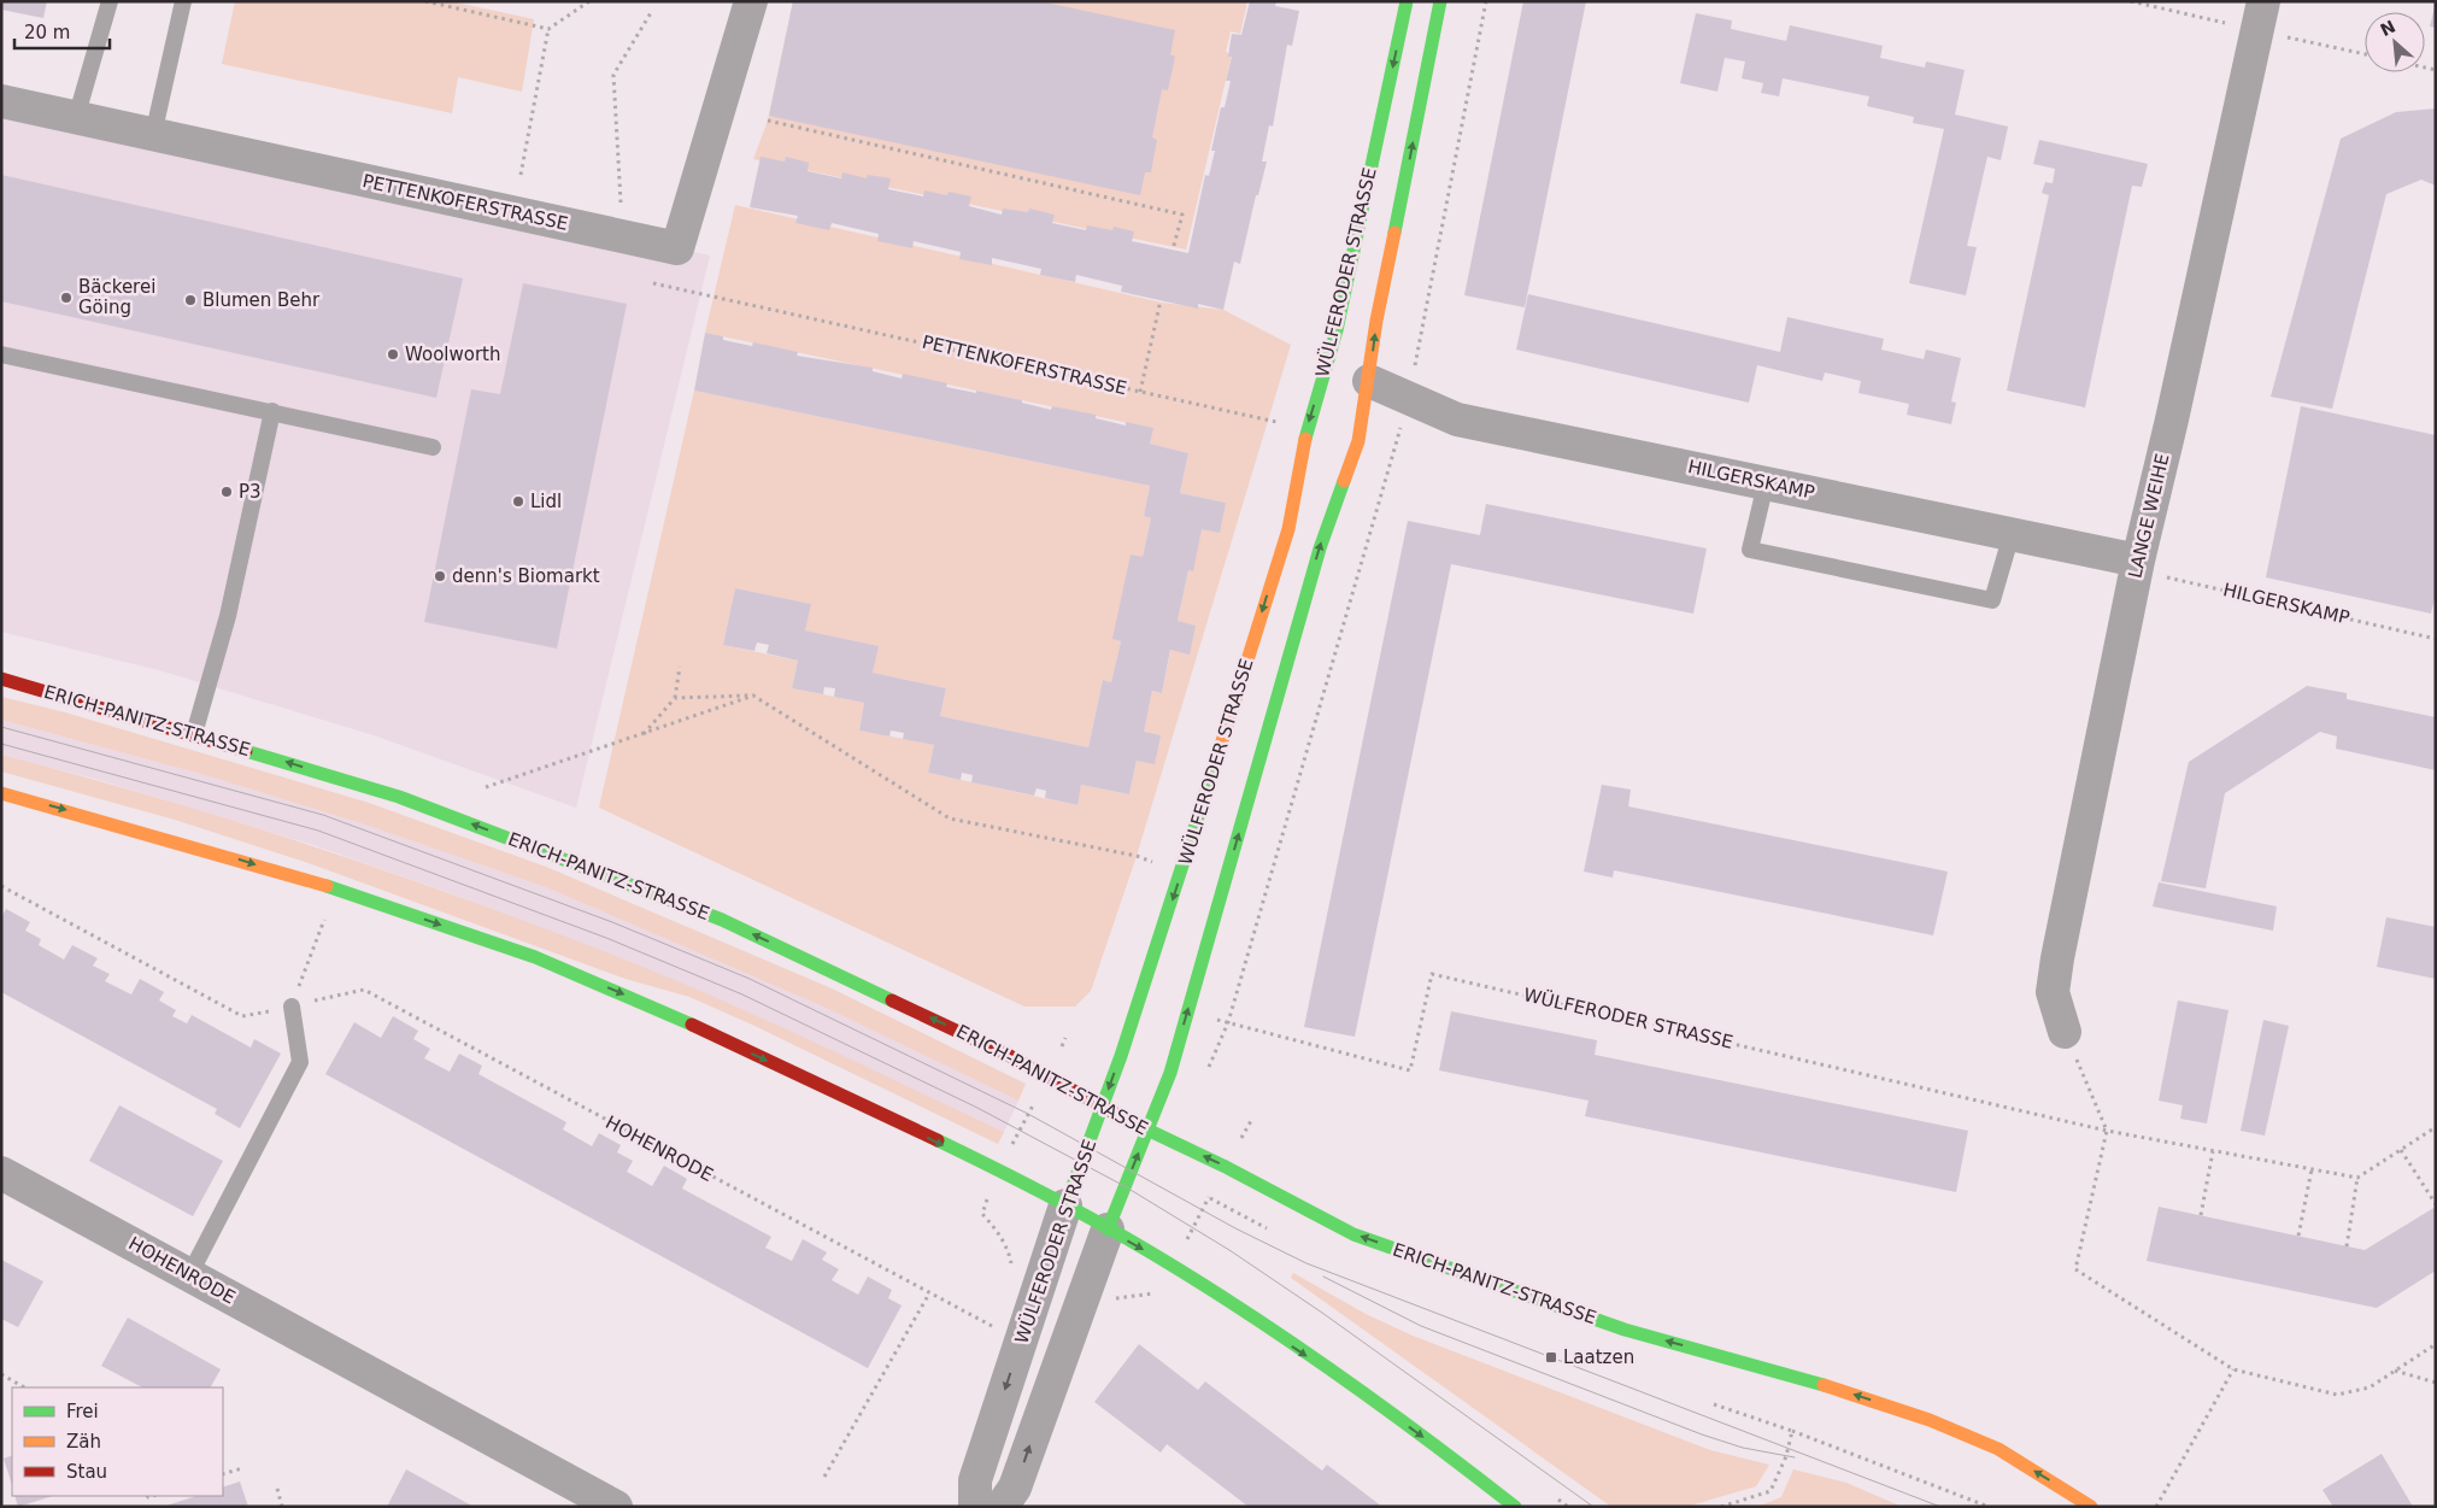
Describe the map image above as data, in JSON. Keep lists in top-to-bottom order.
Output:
{
  "streets": {
    "main road": ["WÜLFERODER STRASSE", "ERICH-PANITZ-STRASSE"],
    "street": [
      "PETTENKOFERSTRASSE",
      "HILGERSKAMP",
      "LANGE WEIHE",
      "HOHENRODE"
    ]
  },
  "crossings": [
    ["PETTENKOFERSTRASSE", "WÜLFERODER STRASSE"],
    ["WÜLFERODER STRASSE", "HILGERSKAMP"],
    ["WÜLFERODER STRASSE", "ERICH-PANITZ-STRASSE"],
    ["WÜLFERODER STRASSE", "HOHENRODE"],
    ["HILGERSKAMP", "LANGE WEIHE"]
  ],
  "places": {
    "other": [
      "Bäckerei Göing",
      "Blumen Behr",
      "Woolworth",
      "P3",
      "Lidl",
      "denn's Biomarkt"
    ],
    "transit": ["Laatzen"]
  },
  "legend": ["Frei", "Zäh", "Stau"],
  "scale_bar": "20 m",
  "north": "top left"
}
